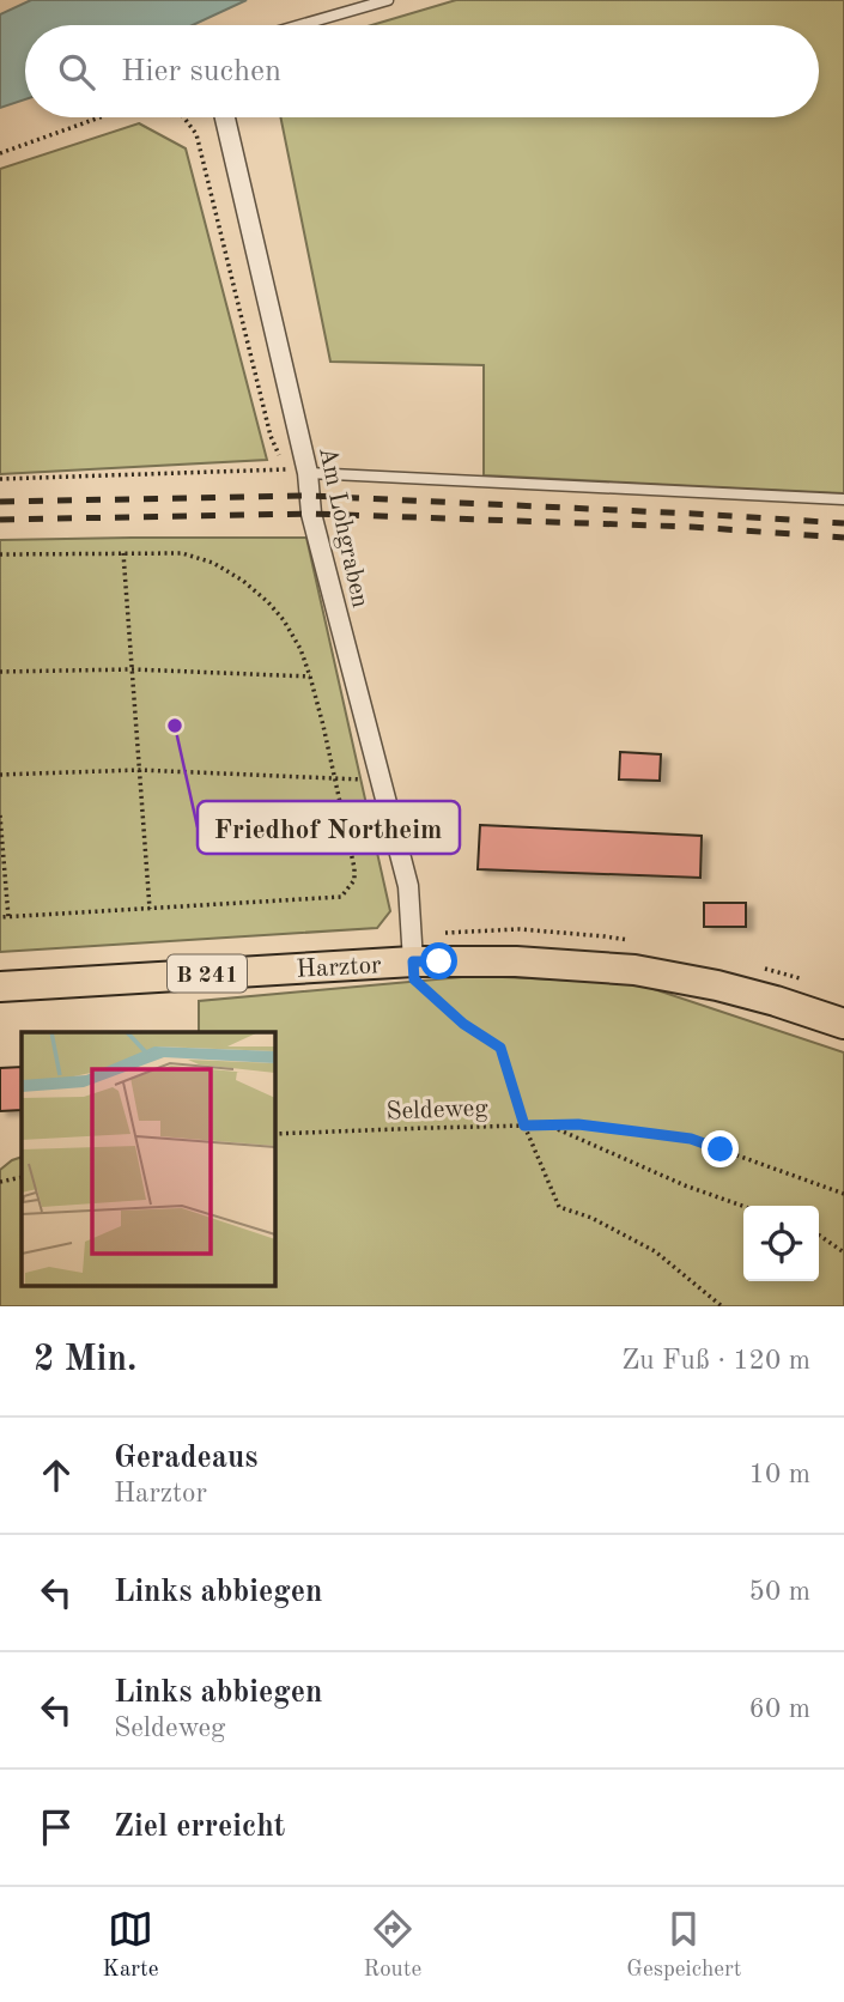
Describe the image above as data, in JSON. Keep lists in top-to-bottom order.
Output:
{
  "streets": {
    "main road": ["Harztor", "B 241"],
    "street": ["Am Lohgraben"],
    "path": ["Seldeweg"]
  },
  "crossings": [
    ["Am Lohgraben", "Harztor"]
  ],
  "places": ["Friedhof Northeim"],
  "page": {
    "search": "Hier suchen",
    "heading": ["2 Min.", "Zu Fuß · 120 m"],
    "list": [
      ["Geradeaus", "Harztor", "10 m"],
      ["Links abbiegen", "50 m"],
      ["Links abbiegen", "Seldeweg", "60 m"],
      "Ziel erreicht"
    ],
    "nav": ["Karte", "Route", "Gespeichert"]
  }
}
